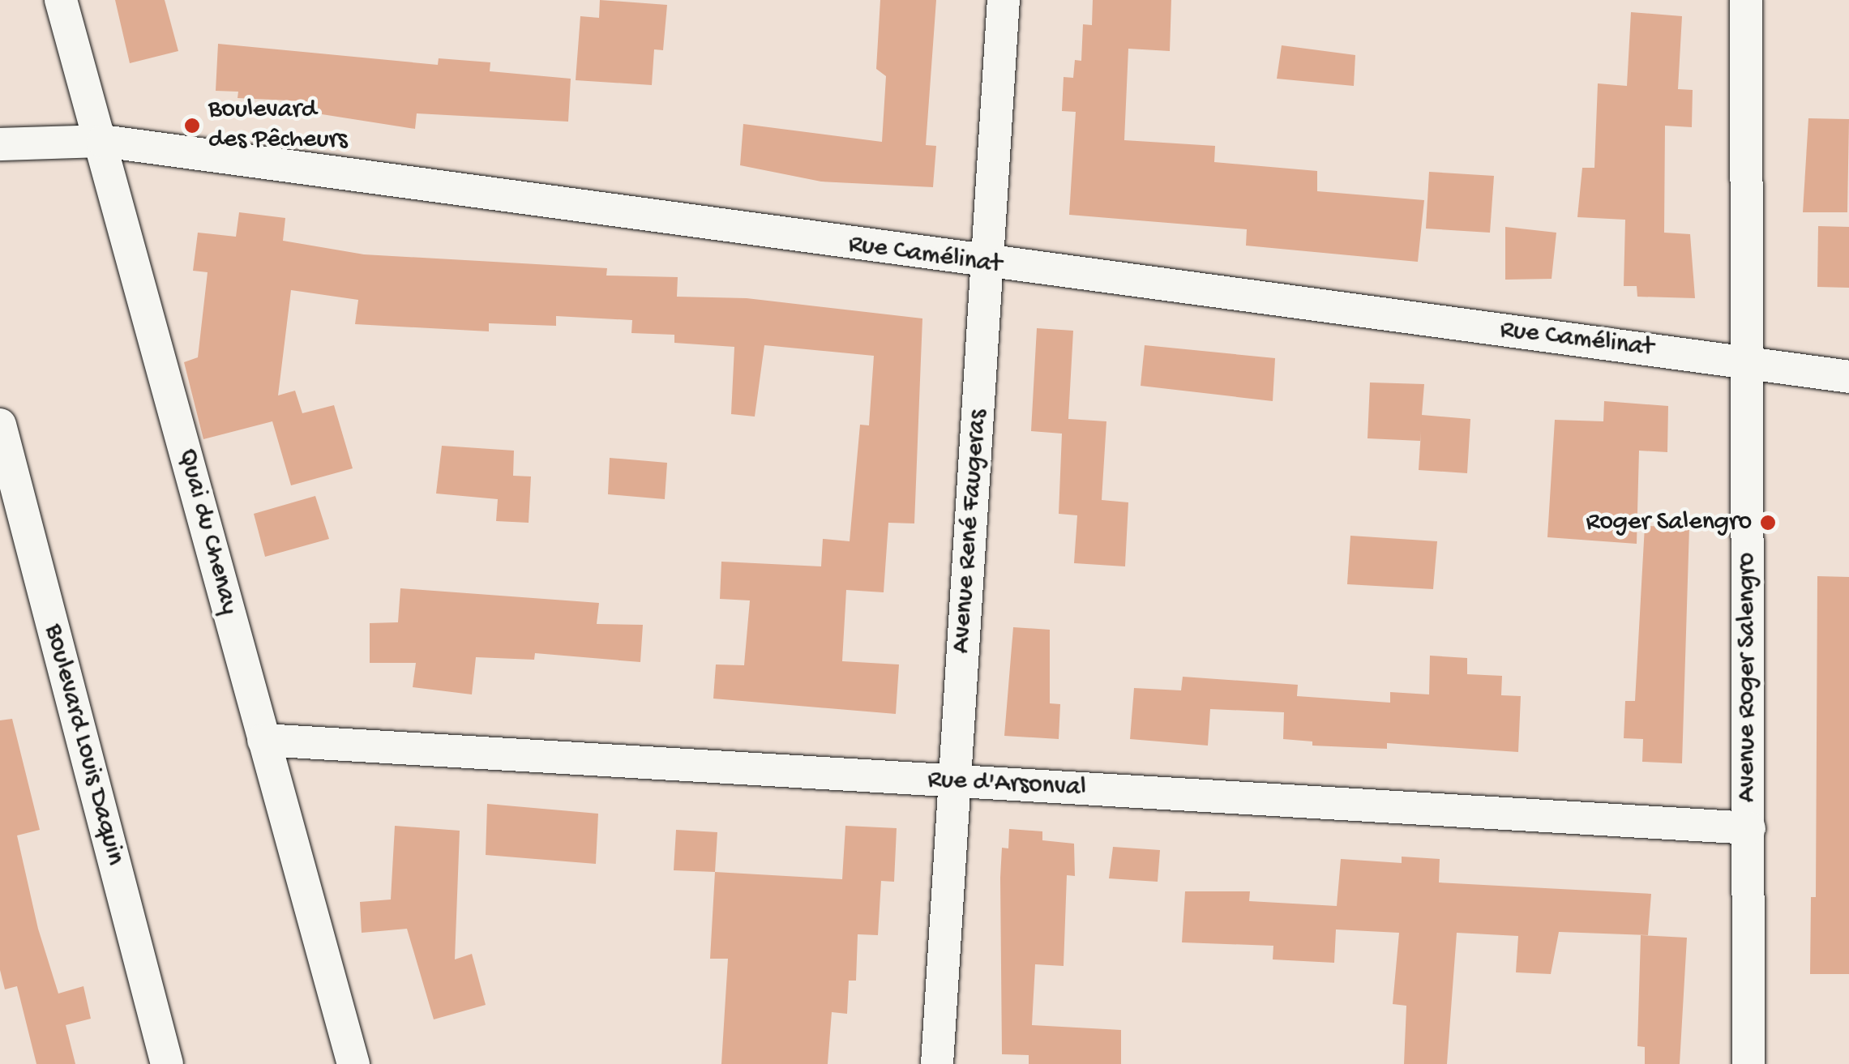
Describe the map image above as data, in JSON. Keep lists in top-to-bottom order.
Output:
{
  "streets": {
    "street": [
      "Rue Camélinat",
      "Quai du Chenay",
      "Avenue René Faugeras",
      "Avenue Roger Salengro",
      "Boulevard Louis Daquin",
      "Rue d'Arsonval"
    ]
  },
  "crossings": [
    ["Rue Camélinat", "Quai du Chenay"],
    ["Rue Camélinat", "Avenue René Faugeras"],
    ["Rue Camélinat", "Avenue Roger Salengro"],
    ["Quai du Chenay", "Rue d'Arsonval"],
    ["Avenue René Faugeras", "Rue d'Arsonval"],
    ["Avenue Roger Salengro", "Rue d'Arsonval"]
  ],
  "places": ["Boulevard des Pêcheurs", "Roger Salengro"]
}
